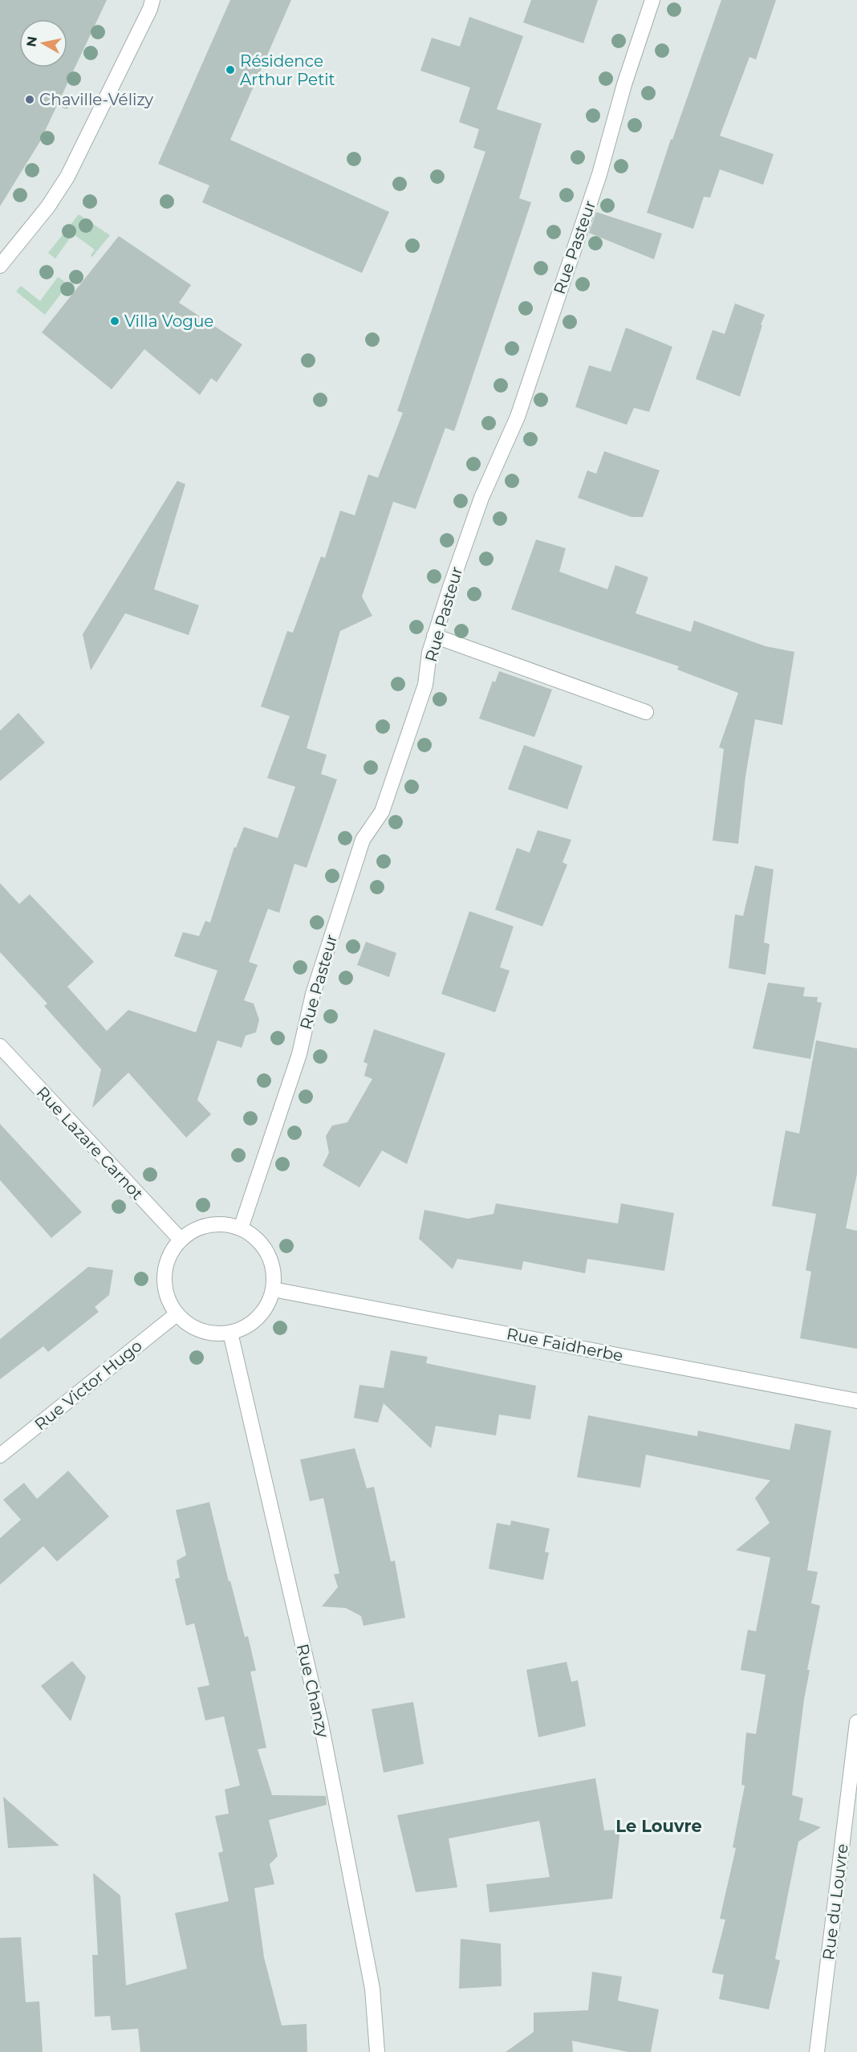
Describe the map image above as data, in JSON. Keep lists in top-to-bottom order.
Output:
{
  "streets": {
    "street": [
      "Rue Pasteur",
      "Rue Lazare Carnot",
      "Rue Faidherbe",
      "Rue Victor Hugo",
      "Rue Chanzy",
      "Rue du Louvre"
    ]
  },
  "crossings": [
    ["Rue Pasteur", "Rue Lazare Carnot"],
    ["Rue Pasteur", "Rue Faidherbe"],
    ["Rue Pasteur", "Rue Victor Hugo"],
    ["Rue Pasteur", "Rue Chanzy"],
    ["Rue Lazare Carnot", "Rue Faidherbe"],
    ["Rue Lazare Carnot", "Rue Victor Hugo"],
    ["Rue Lazare Carnot", "Rue Chanzy"],
    ["Rue Faidherbe", "Rue Victor Hugo"],
    ["Rue Faidherbe", "Rue Chanzy"],
    ["Rue Victor Hugo", "Rue Chanzy"]
  ],
  "districts": ["Le Louvre"],
  "places": ["Résidence Arthur Petit", "Chaville-Vélizy", "Villa Vogue"],
  "north": "left"
}
